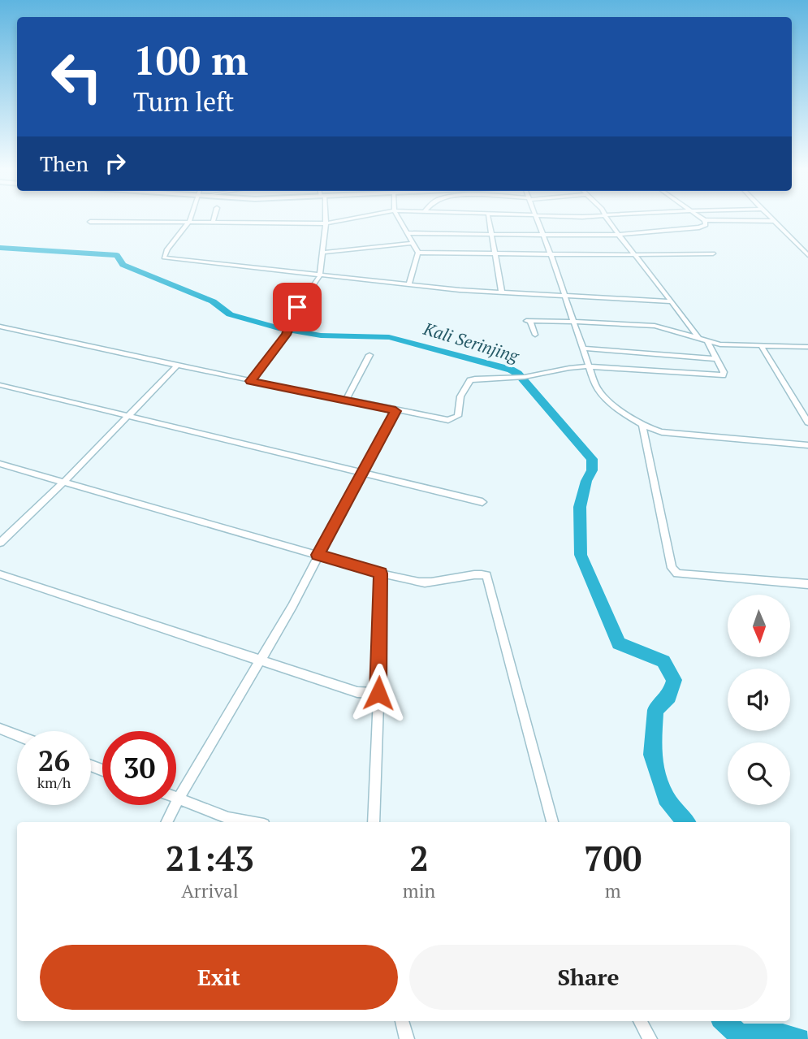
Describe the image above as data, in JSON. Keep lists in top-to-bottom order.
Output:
{
  "water": ["Kali Serinjing"],
  "north": "bottom",
  "page": {
    "turn": ["100 m", "Turn left"],
    "then": "Then",
    "speed": "26 km/h",
    "limit": "30",
    "eta": [
      "21:43",
      "Arrival",
      "2",
      "min",
      "700",
      "m"
    ],
    "buttons": ["Exit", "Share"]
  }
}
